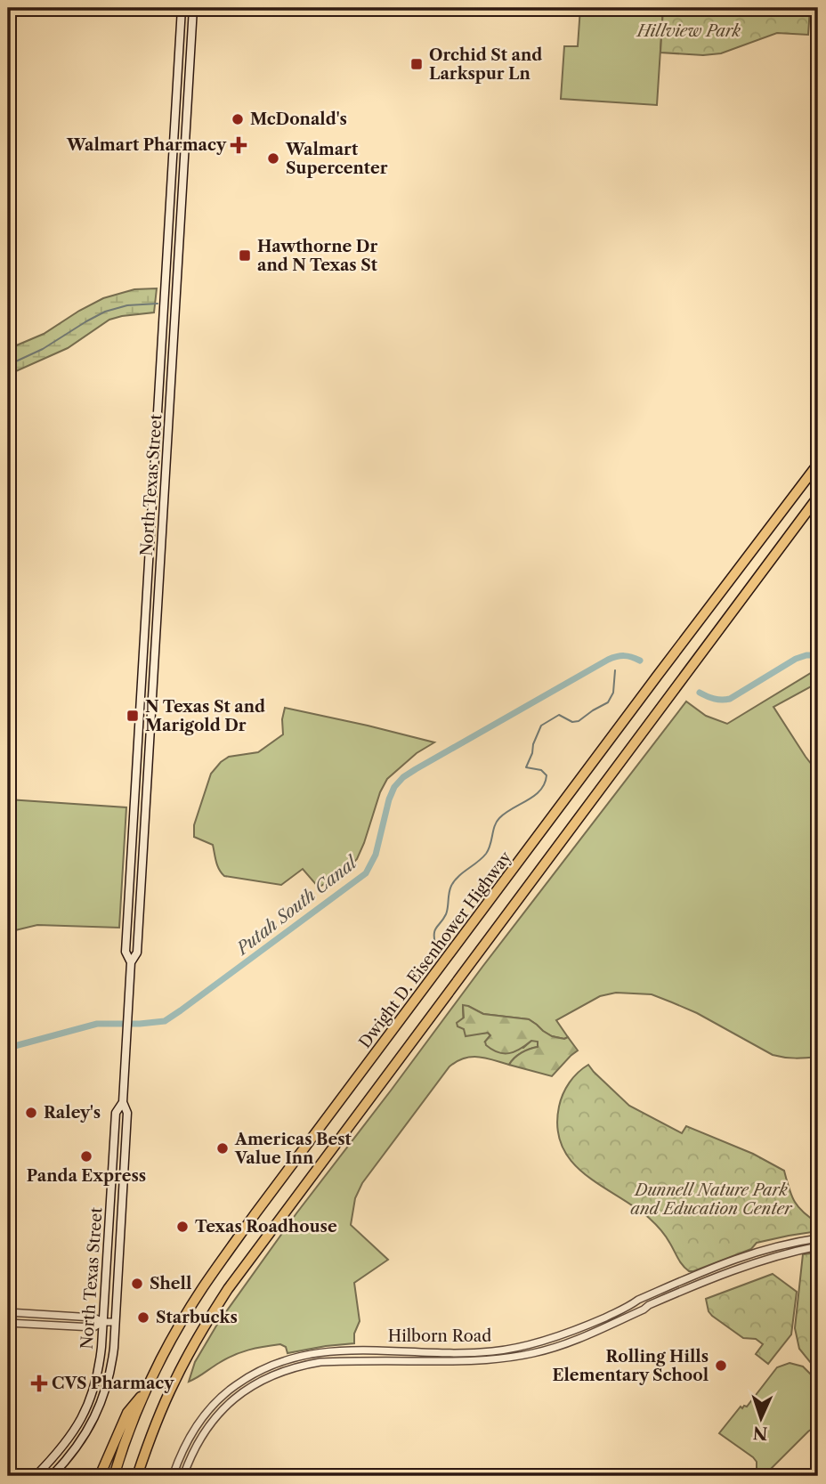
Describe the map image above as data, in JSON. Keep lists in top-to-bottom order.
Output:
{
  "streets": {
    "highway": ["Dwight D. Eisenhower Highway"],
    "main road": ["North Texas Street"],
    "street": ["Hilborn Road"]
  },
  "water": ["Putah South Canal"],
  "parks": ["Hillview Park", "Dunnell Nature Park and Education Center"],
  "places": {
    "transit": ["Orchid St and Larkspur Ln", "Hawthorne Dr and N Texas St", "N Texas St and Marigold Dr"],
    "other": [
      "McDonald's",
      "Walmart Supercenter",
      "Raley's",
      "Americas Best Value Inn",
      "Panda Express",
      "Texas Roadhouse",
      "Shell",
      "Starbucks",
      "Rolling Hills Elementary School"
    ],
    "health": ["Walmart Pharmacy", "CVS Pharmacy"]
  },
  "north": "bottom"
}
